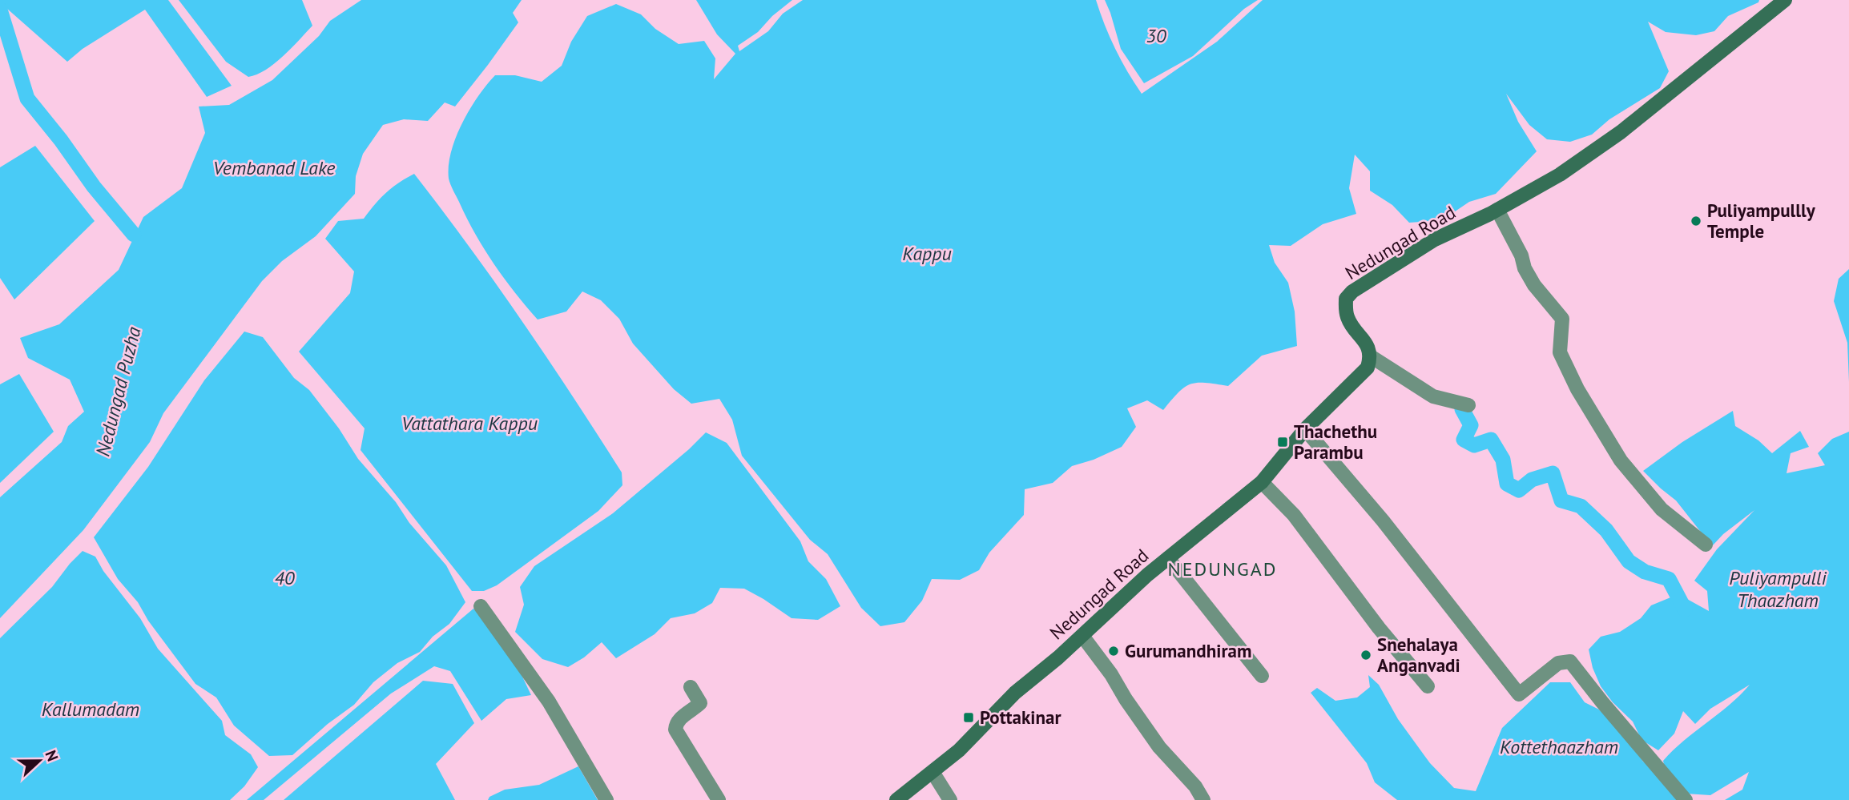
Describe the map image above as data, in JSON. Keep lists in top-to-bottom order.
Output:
{
  "streets": {
    "main road": ["Nedungad Road"]
  },
  "districts": ["NEDUNGAD"],
  "water": [
    "30",
    "Vembanad Lake",
    "Kappu",
    "Nedungad Puzha",
    "Vattathara Kappu",
    "40",
    "Puliyampulli Thaazham",
    "Kallumadam",
    "Kottethaazham"
  ],
  "places": {
    "other": ["Puliyampullly Temple", "Gurumandhiram", "Snehalaya Anganvadi"],
    "transit": ["Thachethu Parambu", "Pottakinar"]
  },
  "north": "right"
}
